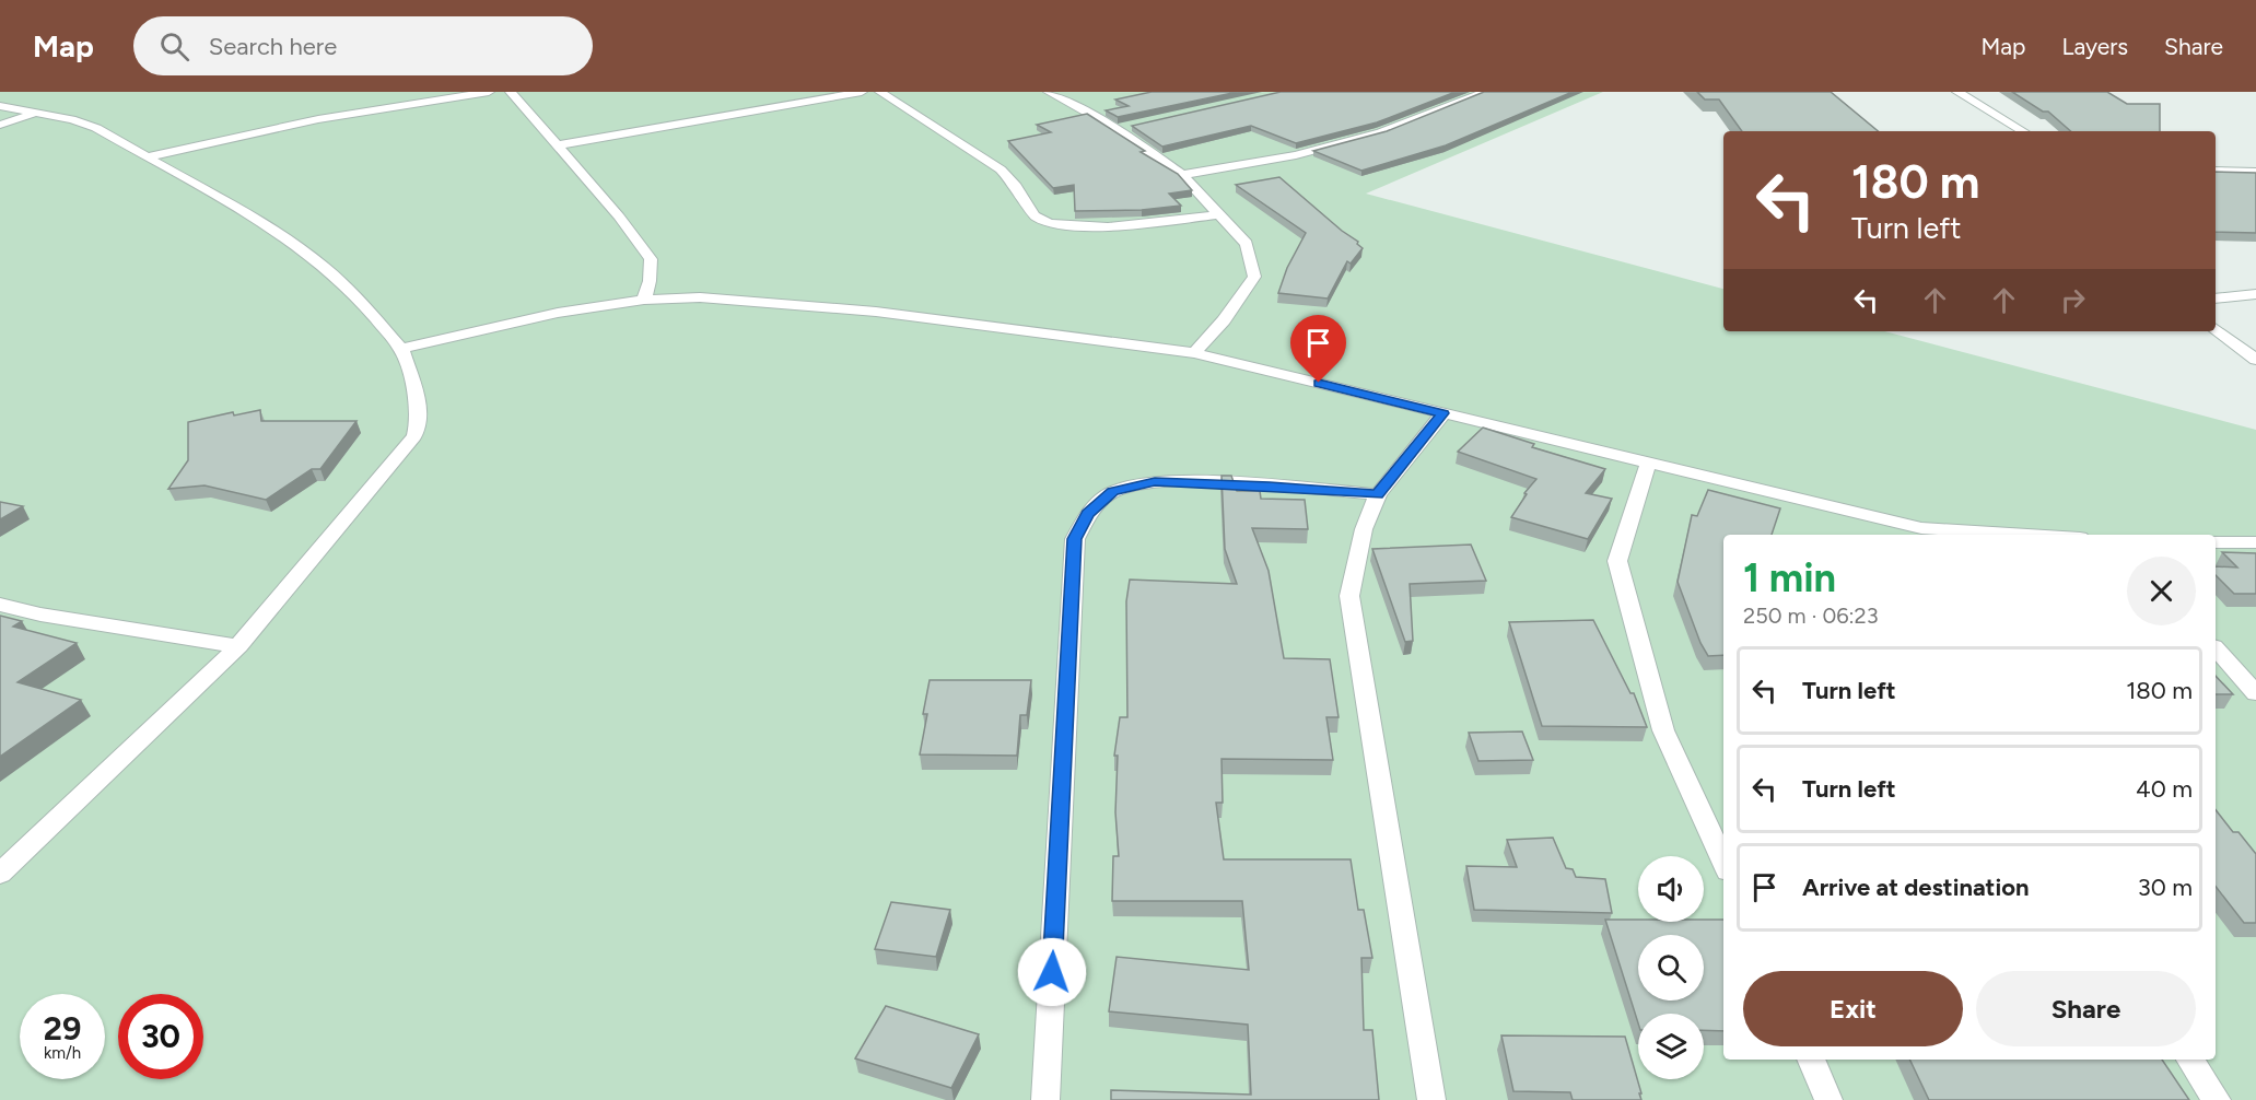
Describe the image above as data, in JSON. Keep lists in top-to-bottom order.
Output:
{
  "page": {
    "header": "Map",
    "search": "Search here",
    "nav": ["Map", "Layers", "Share"],
    "turn": ["180 m", "Turn left"],
    "heading": ["1 min", "250 m · 06:23"],
    "list": [
      {
        "name": "Turn left",
        "value": "180 m"
      },
      {
        "name": "Turn left",
        "value": "40 m"
      },
      {
        "name": "Arrive at destination",
        "value": "30 m"
      }
    ],
    "buttons": ["Exit", "Share"],
    "speed": "29 km/h",
    "limit": "30"
  }
}
